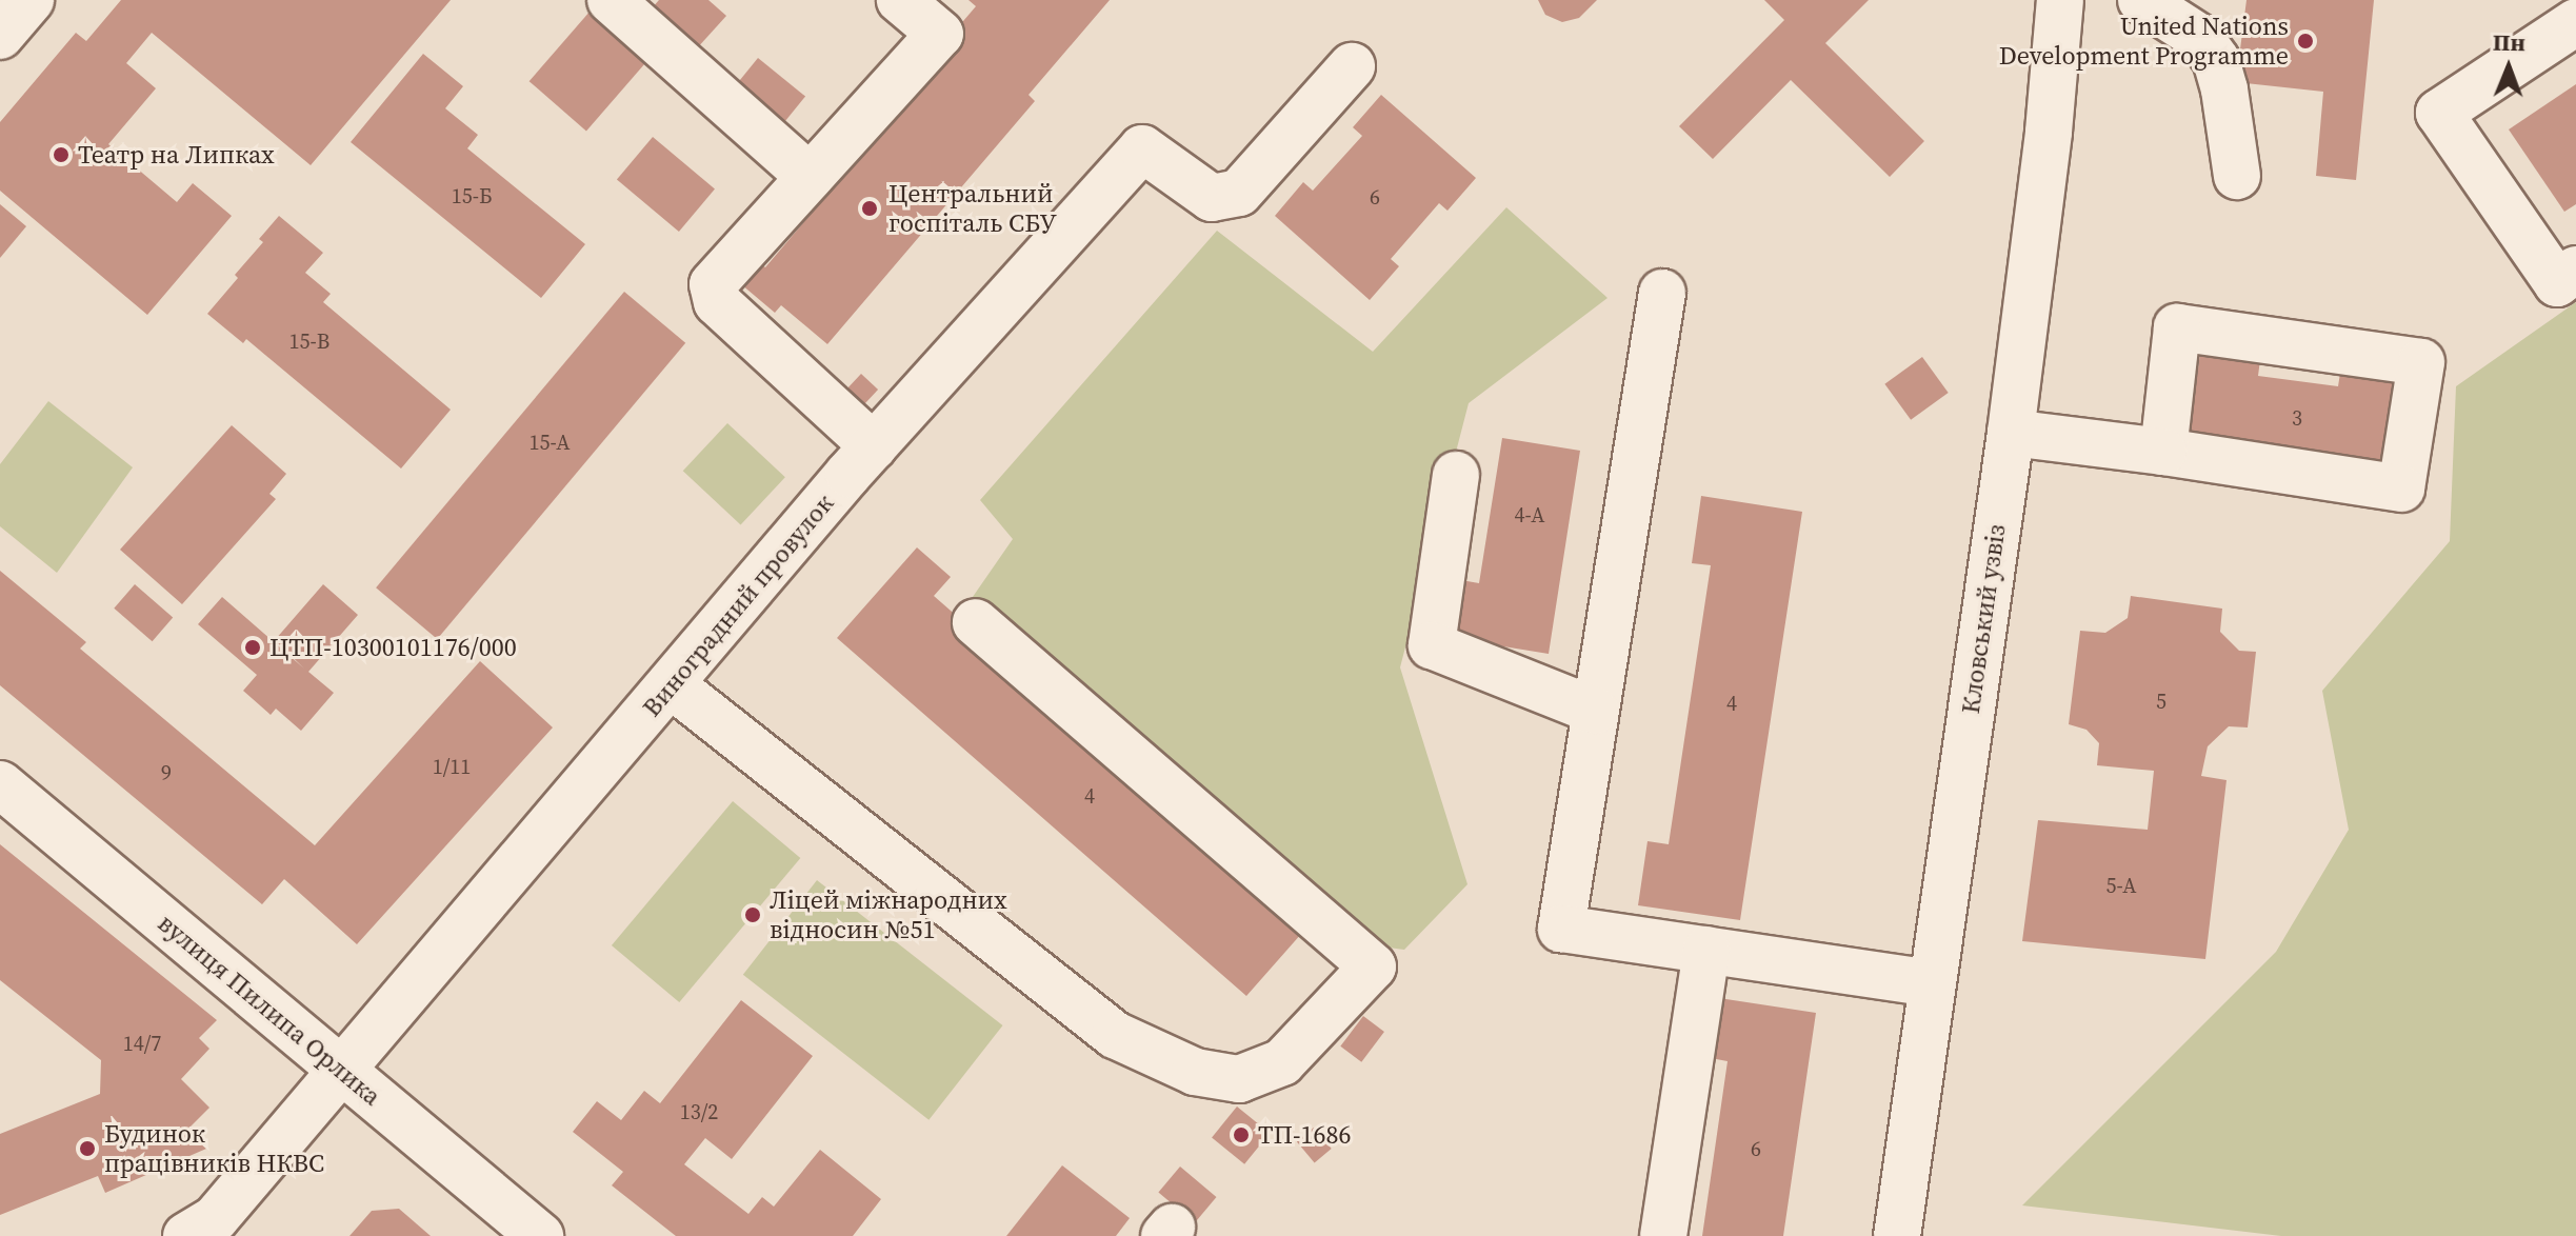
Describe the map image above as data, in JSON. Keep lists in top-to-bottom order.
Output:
{
  "streets": {
    "street": ["Виноградний провулок", "Кловський узвіз", "вулиця Пилипа Орлика"]
  },
  "crossings": [
    ["Виноградний провулок", "вулиця Пилипа Орлика"]
  ],
  "places": [
    "United Nations Development Programme",
    "Театр на Липках",
    "Центральний госпіталь СБУ",
    "ЦТП-10300101176/000",
    "Ліцей міжнародних відносин №51",
    "ТП-1686",
    "Будинок працівників НКВС"
  ],
  "house_numbers": [
    "15-Б",
    "6",
    "15-В",
    "3",
    "15-А",
    "4-А",
    "5",
    "4",
    "1/11",
    "9",
    "4",
    "5-А",
    "14/7",
    "13/2",
    "6"
  ],
  "north": "top"
}
